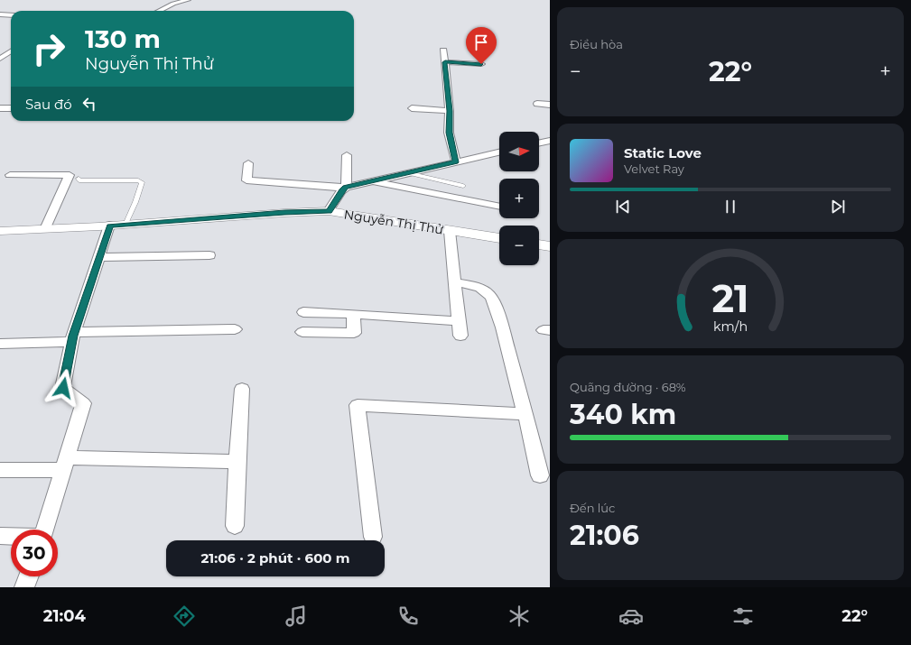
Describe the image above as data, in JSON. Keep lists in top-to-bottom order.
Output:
{
  "streets": {
    "street": ["Nguyễn Thị Thử"]
  },
  "north": "right",
  "page": {
    "tile": [
      "Điều hòa",
      ["Quãng đường · 68%", "340 km"],
      ["Đến lúc", "21:06"]
    ],
    "turn": ["130 m", "Nguyễn Thị Thử"],
    "heat": ["−", "22°", "+"],
    "then": "Sau đó",
    "map_buttons": ["+", "−"],
    "song": ["Static Love", "Velvet Ray"],
    "limit": "30",
    "trip": "21:06 · 2 phút · 600 m",
    "tabs": ["21:04", "22°"],
    "gauge": ["21", "km/h"]
  }
}
